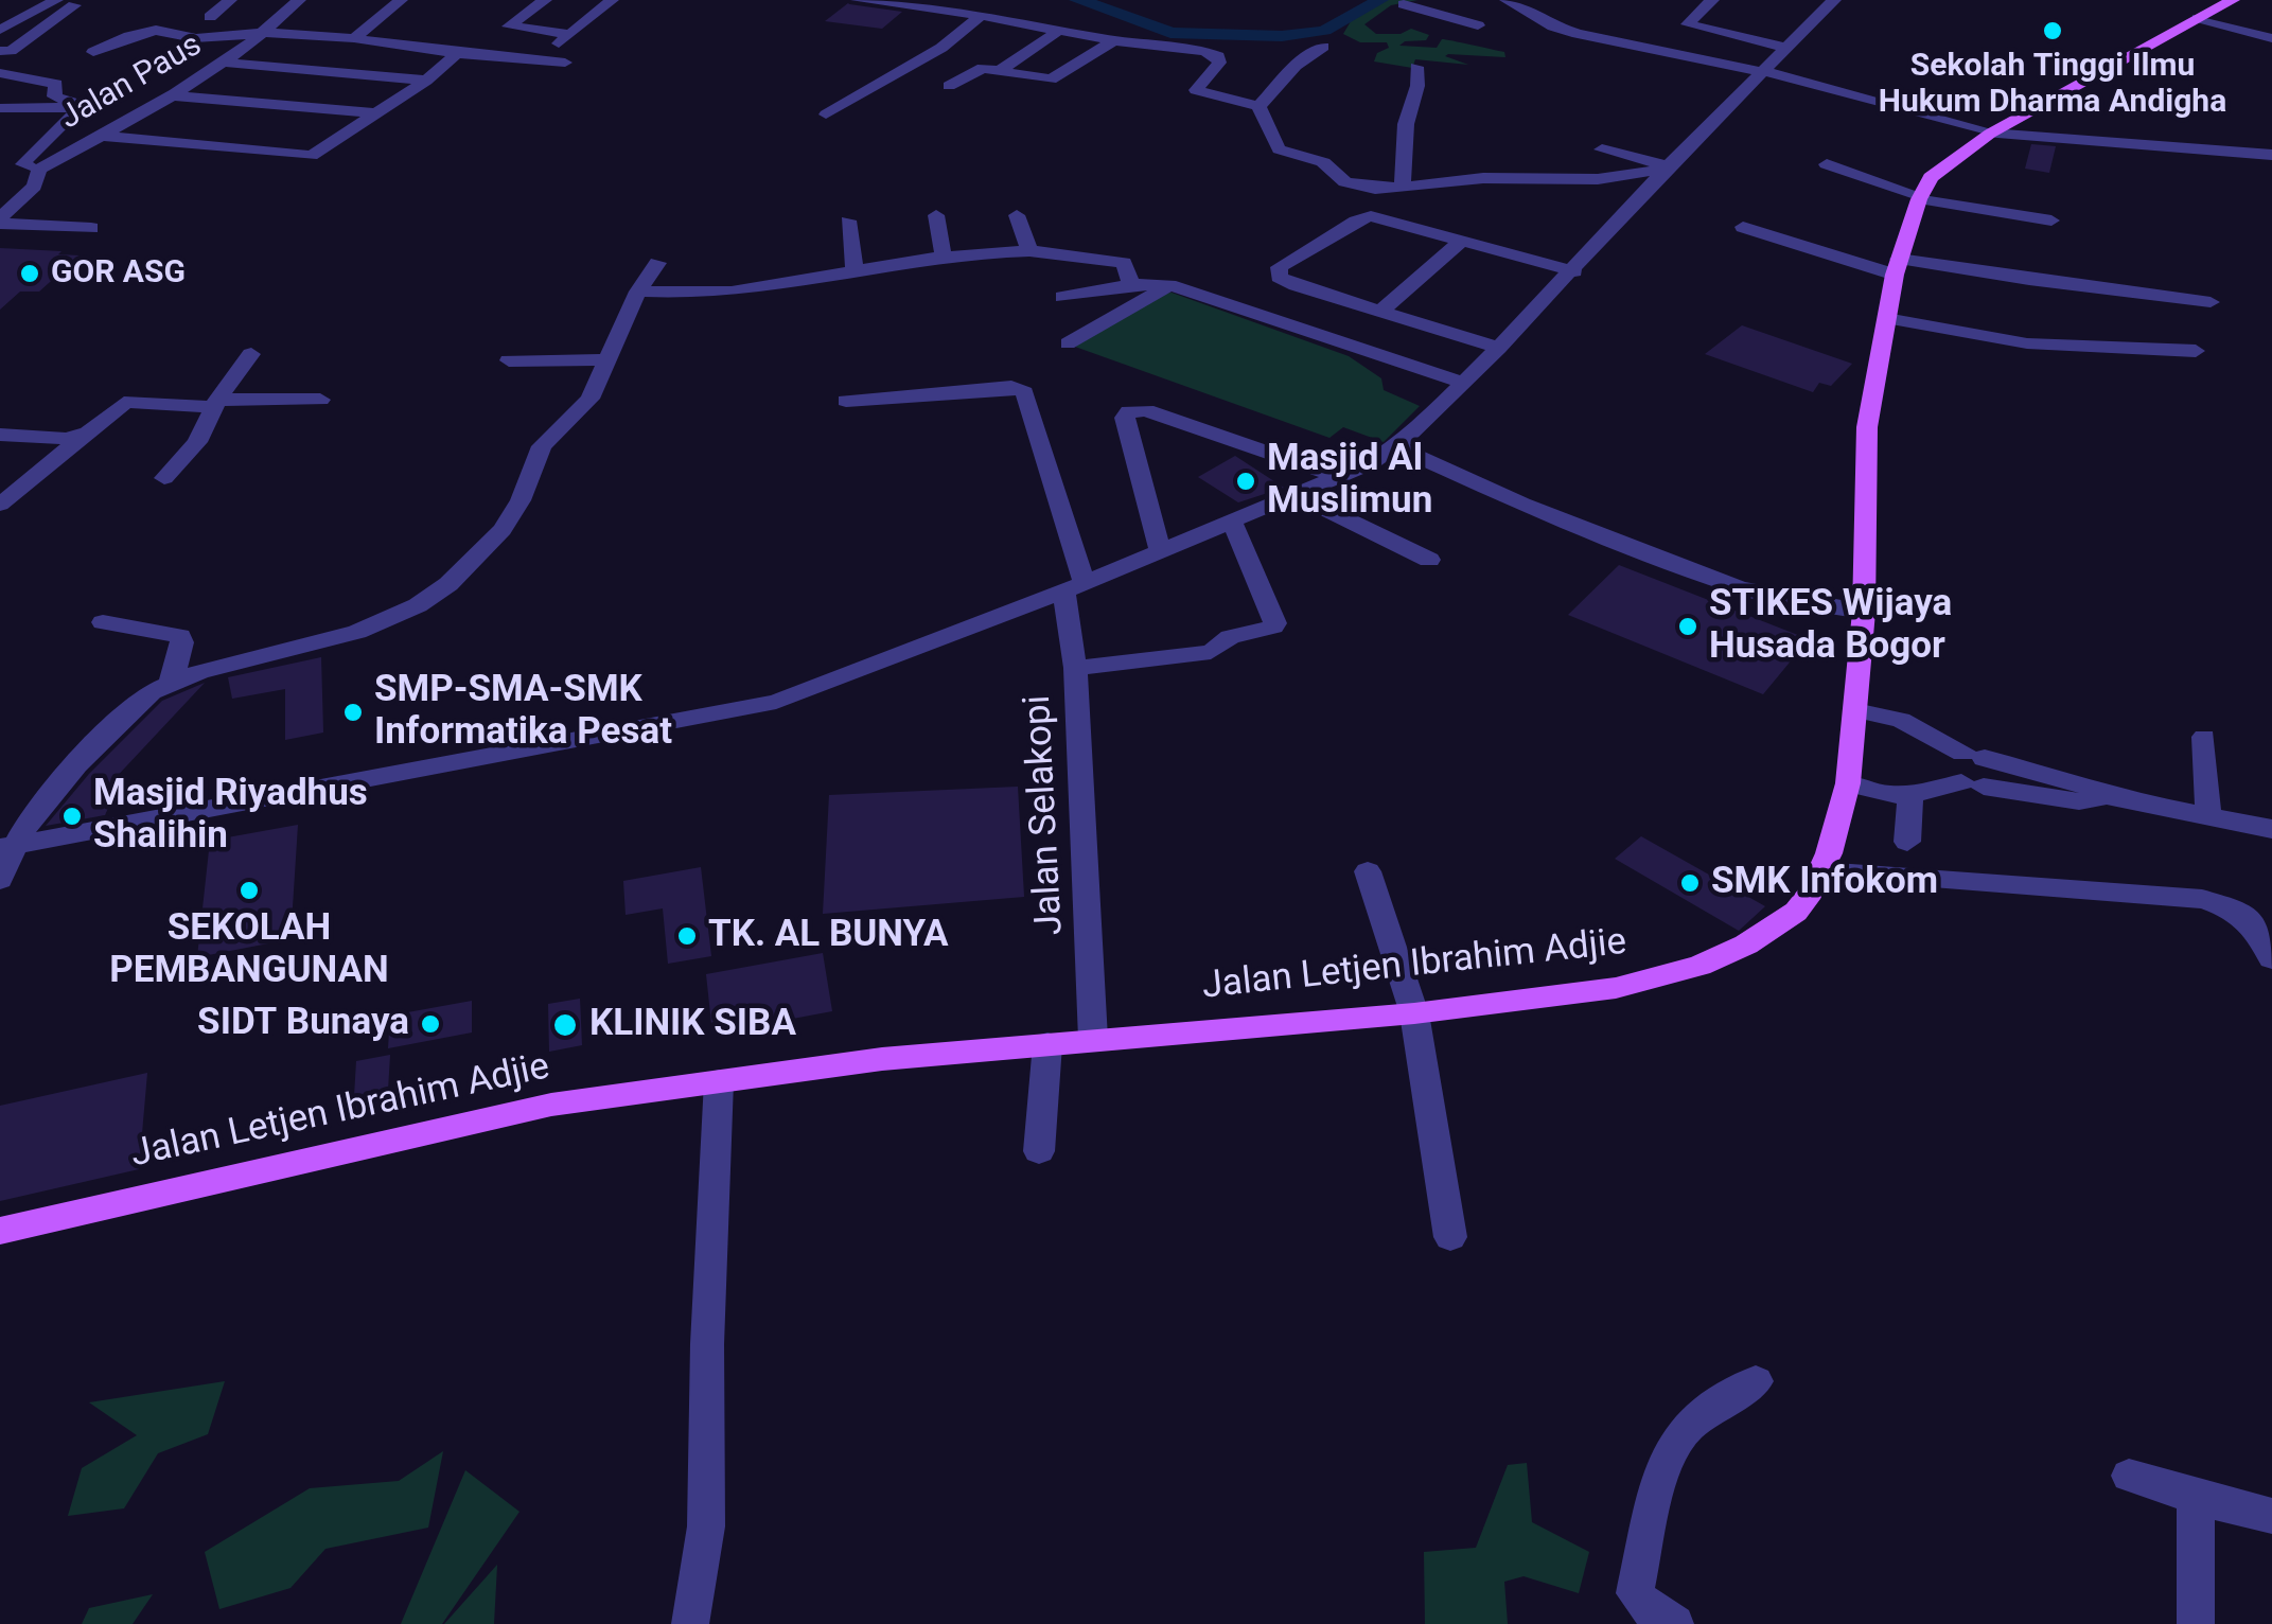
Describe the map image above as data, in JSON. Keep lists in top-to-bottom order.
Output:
{
  "streets": {
    "main road": ["Jalan Letjen Ibrahim Adjie"],
    "street": ["Jalan Paus", "Jalan Selakopi"]
  },
  "crossings": [
    ["Jalan Selakopi", "Jalan Letjen Ibrahim Adjie"]
  ],
  "places": [
    "Sekolah Tinggi Ilmu Hukum Dharma Andigha",
    "GOR ASG",
    "Masjid Al Muslimun",
    "STIKES Wijaya Husada Bogor",
    "SMP-SMA-SMK Informatika Pesat",
    "Masjid Riyadhus Shalihin",
    "SMK Infokom",
    "SEKOLAH PEMBANGUNAN",
    "TK. AL BUNYA",
    "SIDT Bunaya",
    "KLINIK SIBA"
  ]
}
